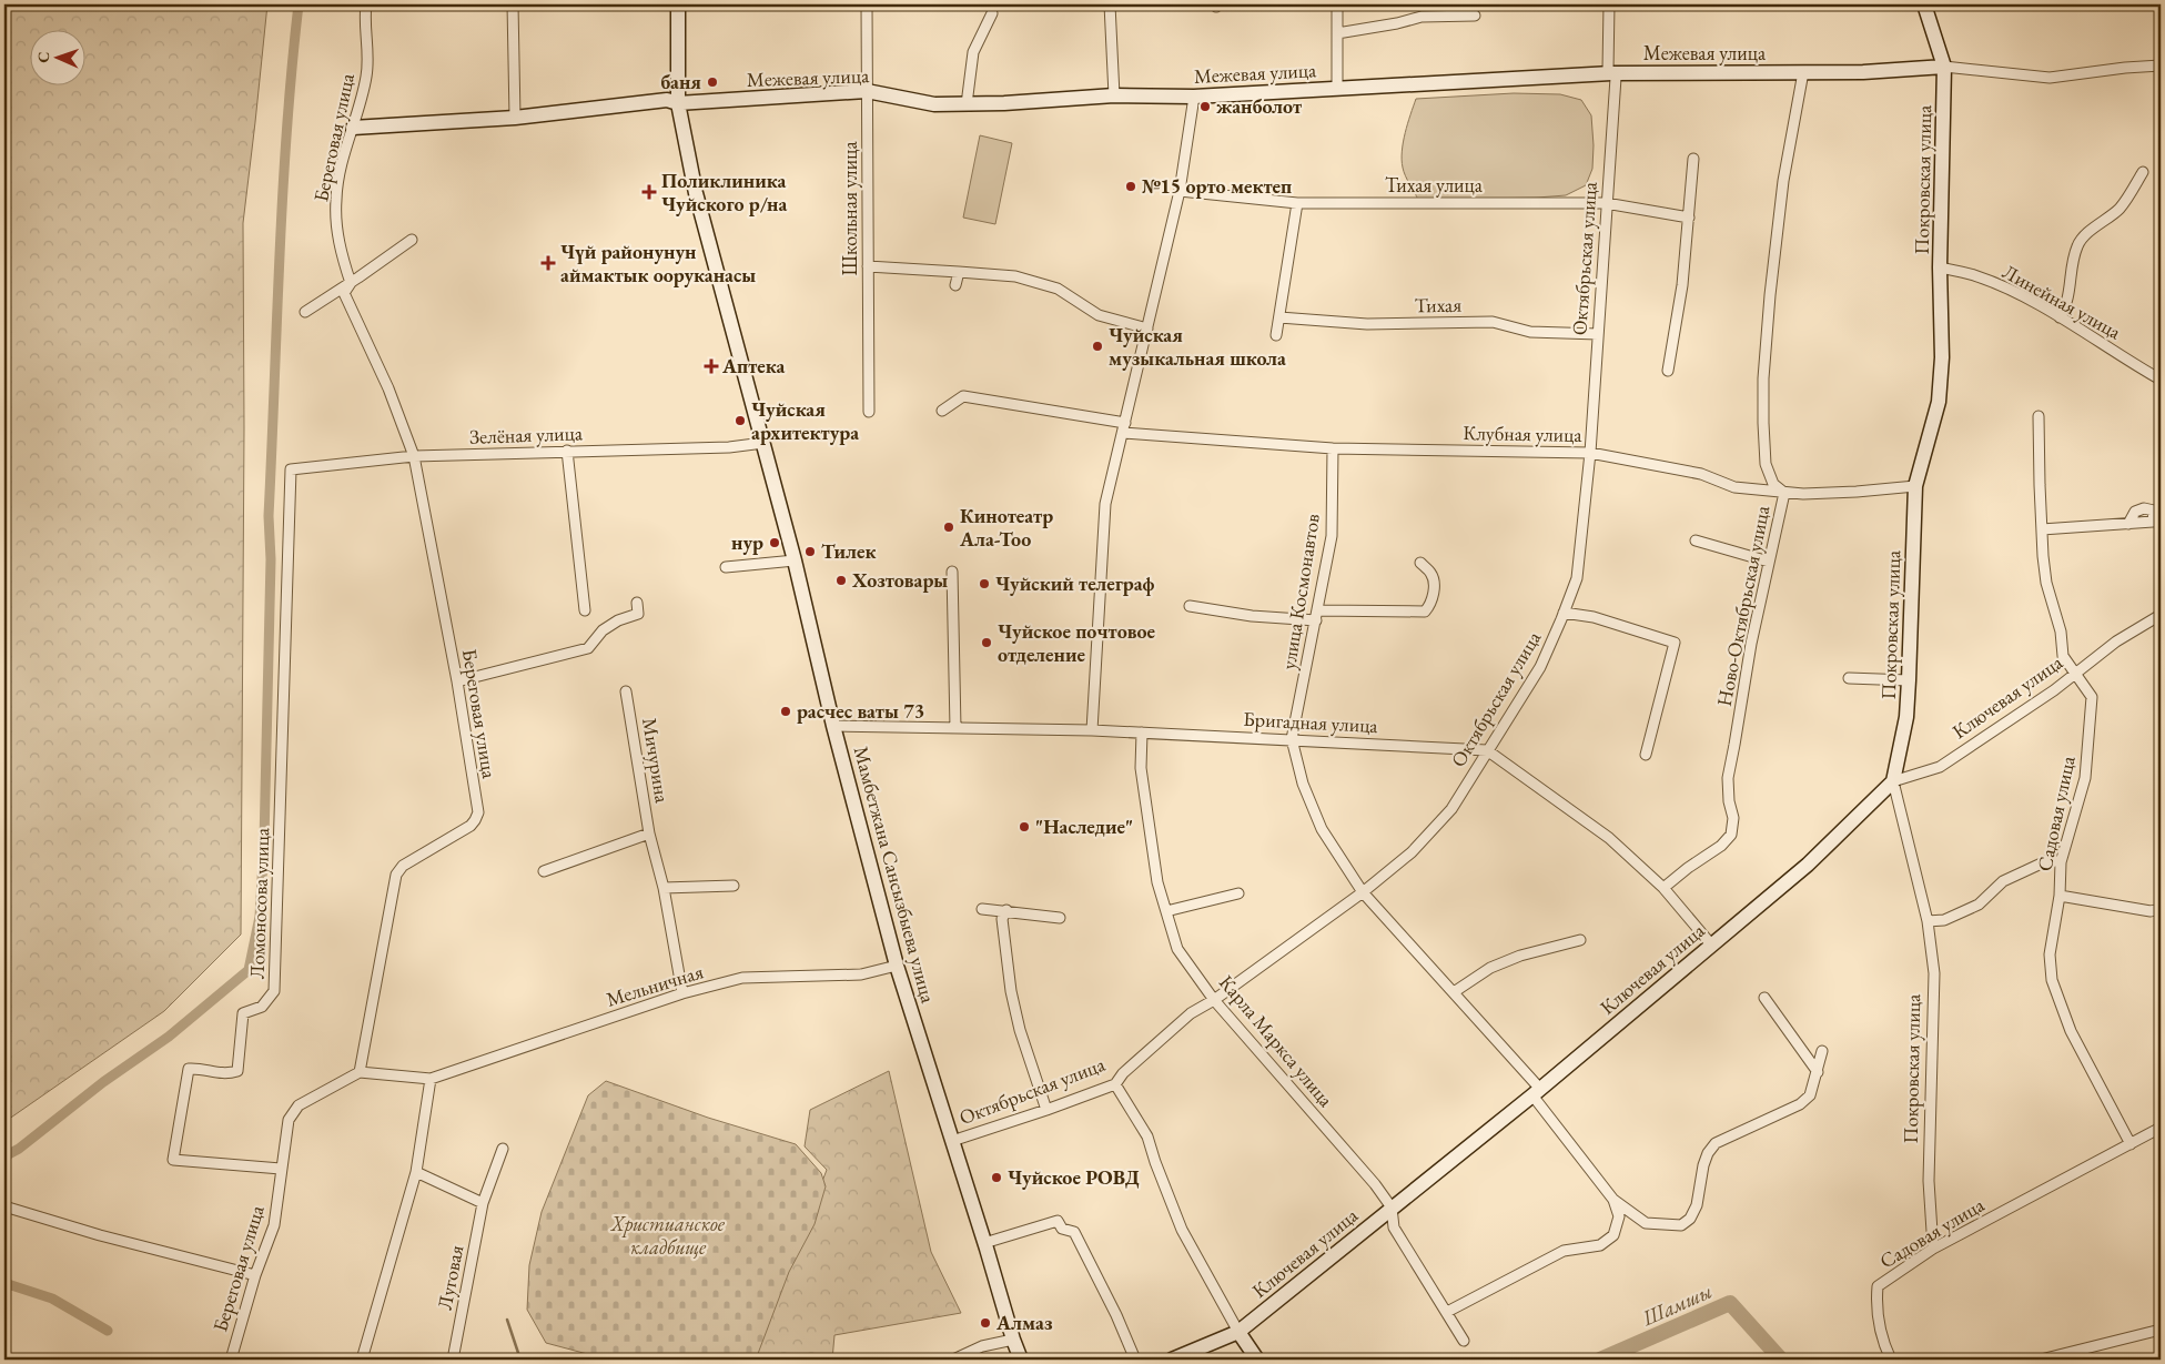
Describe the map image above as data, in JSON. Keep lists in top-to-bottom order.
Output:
{
  "streets": {
    "street": [
      "Межевая улица",
      "Береговая улица",
      "Покровская улица",
      "Тихая улица",
      "Школьная улица",
      "Октябрьская улица",
      "Линейная улица",
      "Тихая",
      "Клубная улица",
      "Зелёная улица",
      "улица Космонавтов",
      "Ново-Октябрьская улица",
      "Ключевая улица",
      "Бригадная улица",
      "Мичурина",
      "Садовая улица",
      "Мамбетжана Сансызбыева улица",
      "Ломоносова улица",
      "Мельничная",
      "Карла Маркса улица",
      "Луговая"
    ]
  },
  "crossings": [
    ["Межевая улица", "Береговая улица"],
    ["Межевая улица", "Покровская улица"],
    ["Межевая улица", "Школьная улица"],
    ["Межевая улица", "Октябрьская улица"],
    ["Межевая улица", "Ново-Октябрьская улица"],
    ["Межевая улица", "Мамбетжана Сансызбыева улица"],
    ["Береговая улица", "Зелёная улица"],
    ["Береговая улица", "Ломоносова улица"],
    ["Береговая улица", "Мельничная"],
    ["Покровская улица", "Линейная улица"],
    ["Покровская улица", "Клубная улица"],
    ["Покровская улица", "Ключевая улица"],
    ["Покровская улица", "Садовая улица"],
    ["Тихая улица", "Октябрьская улица"],
    ["Октябрьская улица", "Тихая"],
    ["Октябрьская улица", "Клубная улица"],
    ["Октябрьская улица", "Бригадная улица"],
    ["Октябрьская улица", "Мамбетжана Сансызбыева улица"],
    ["Октябрьская улица", "Карла Маркса улица"],
    ["Клубная улица", "улица Космонавтов"],
    ["Клубная улица", "Ново-Октябрьская улица"],
    ["Зелёная улица", "Мамбетжана Сансызбыева улица"],
    ["Зелёная улица", "Ломоносова улица"],
    ["улица Космонавтов", "Бригадная улица"],
    ["Ключевая улица", "Садовая улица"],
    ["Ключевая улица", "Карла Маркса улица"],
    ["Бригадная улица", "Мамбетжана Сансызбыева улица"],
    ["Бригадная улица", "Карла Маркса улица"],
    ["Мичурина", "Мельничная"],
    ["Мамбетжана Сансызбыева улица", "Мельничная"]
  ],
  "water": ["Шамшы"],
  "parks": ["Христианское кладбище"],
  "places": {
    "other": [
      "баня",
      "жанболот",
      "№15 орто мектеп",
      "Чуйская музыкальная школа",
      "Чуйская архитектура",
      "Кинотеатр Ала-Тоо",
      "нур",
      "Тилек",
      "Хозтовары",
      "Чуйский телеграф",
      "Чуйское почтовое отделение",
      "расчес ваты 73",
      "\"Наследие\"",
      "Чуйское РОВД",
      "Алмаз"
    ],
    "health": ["Поликлиника Чуйского р/на", "Чүй районунун аймактык ооруканасы", "Аптека"]
  },
  "north": "left"
}
